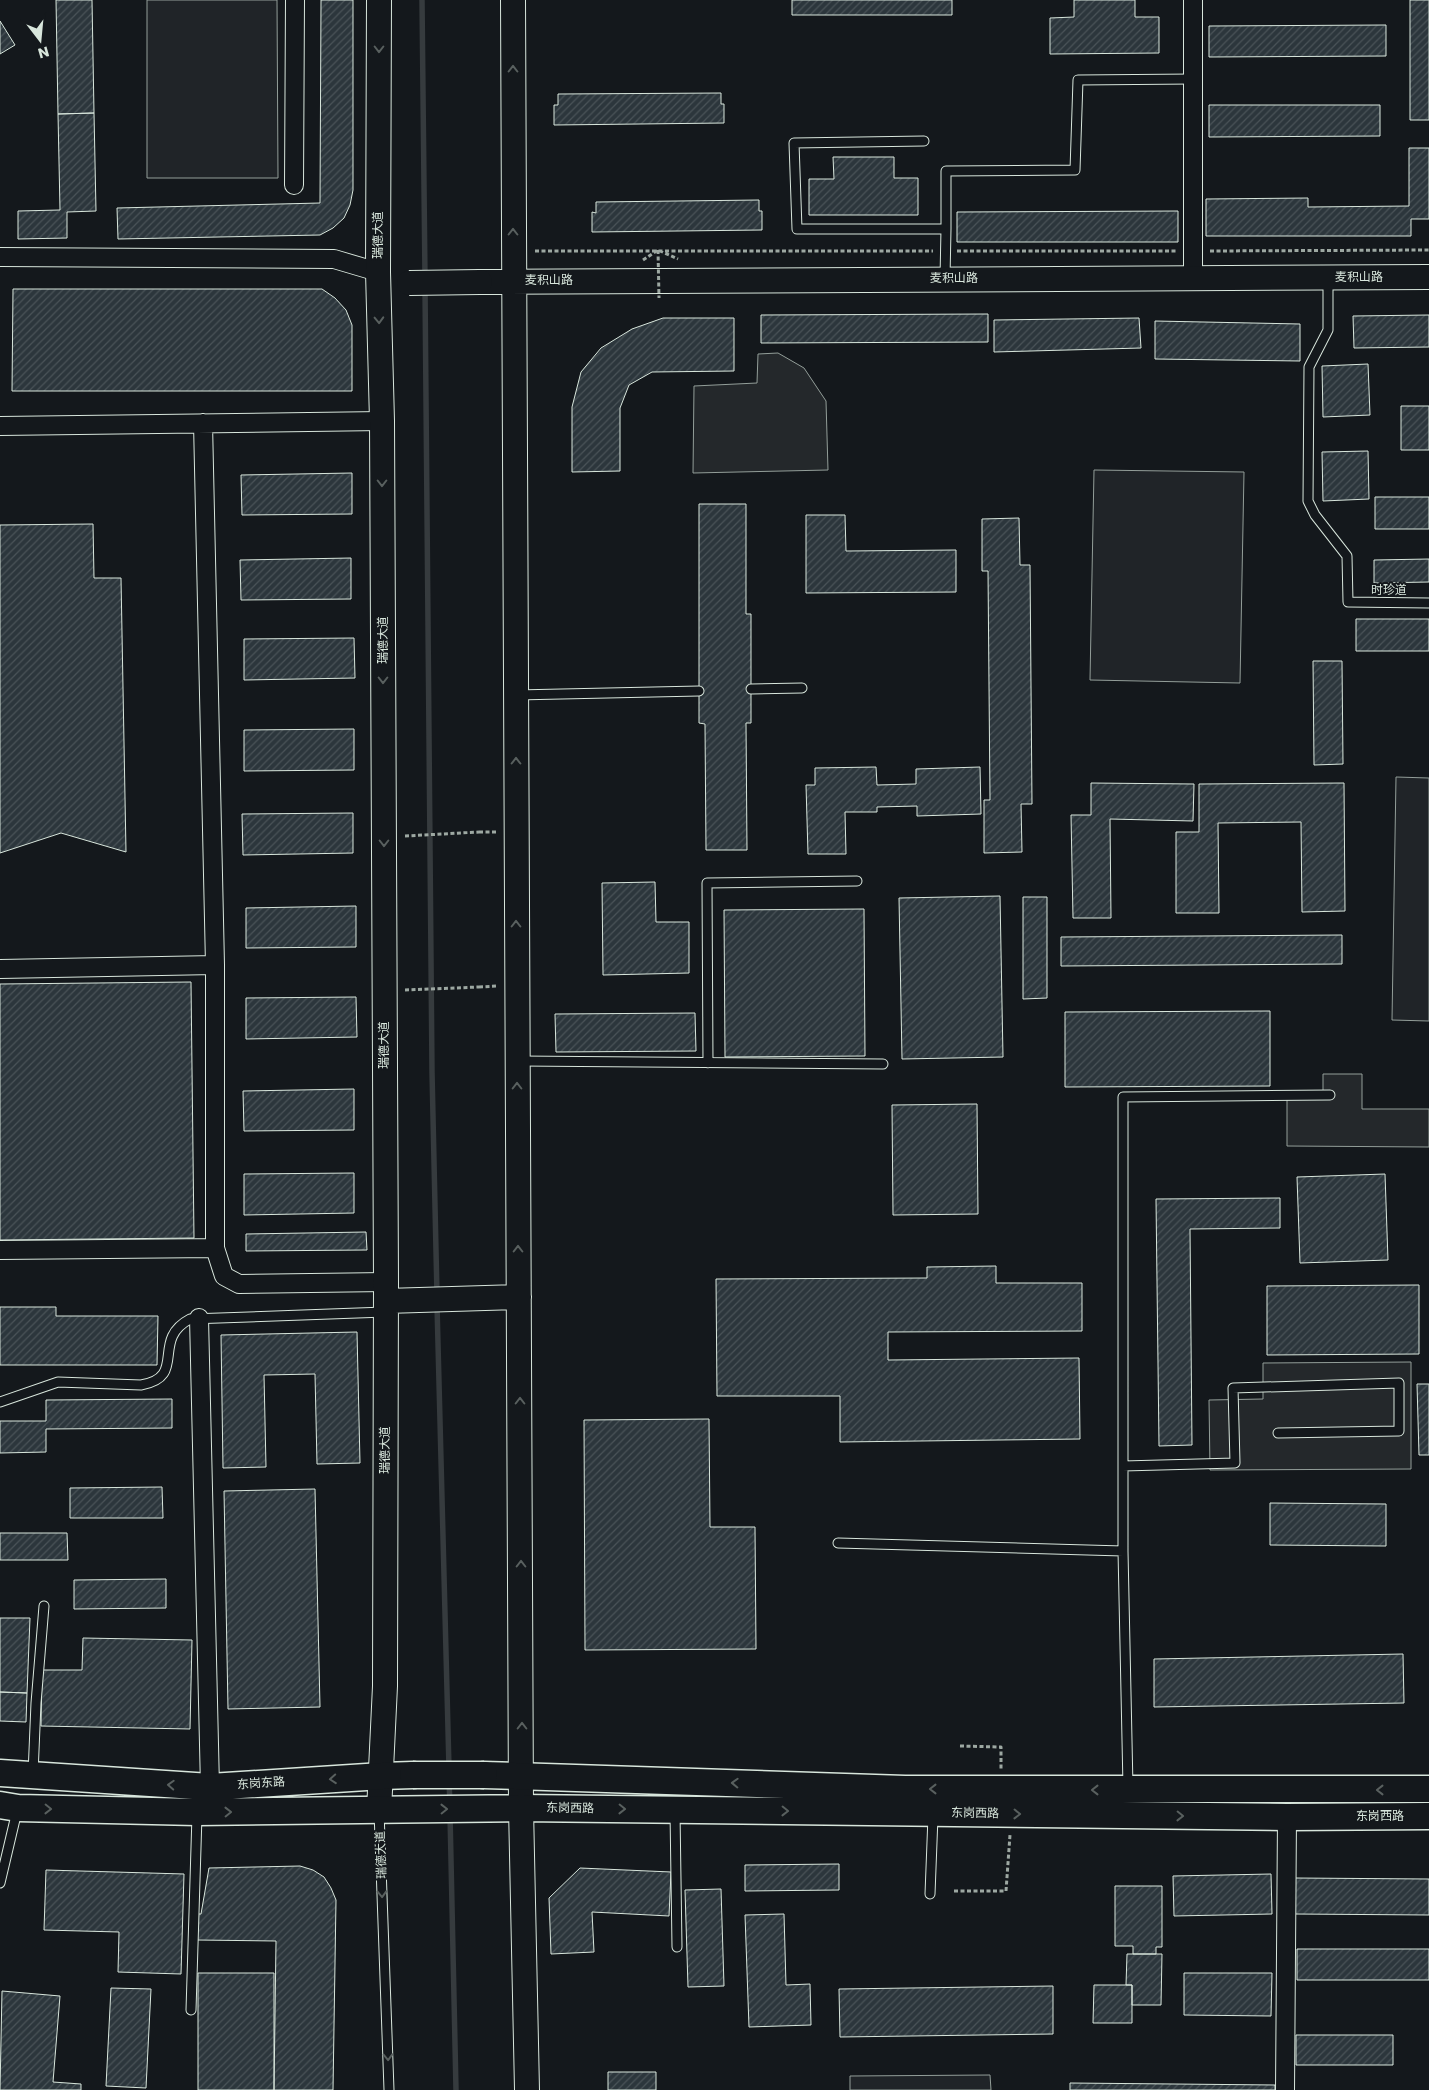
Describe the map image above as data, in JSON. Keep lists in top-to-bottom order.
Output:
{
  "streets": {
    "main road": ["东岗东路", "东岗西路"],
    "street": ["瑞德大道", "麦积山路"],
    "lane": ["时珍道"]
  },
  "crossings": [
    ["瑞德大道", "麦积山路"],
    ["瑞德大道", "东岗东路"],
    ["麦积山路", "时珍道"],
    ["东岗东路", "东岗西路"]
  ],
  "north": "bottom"
}
